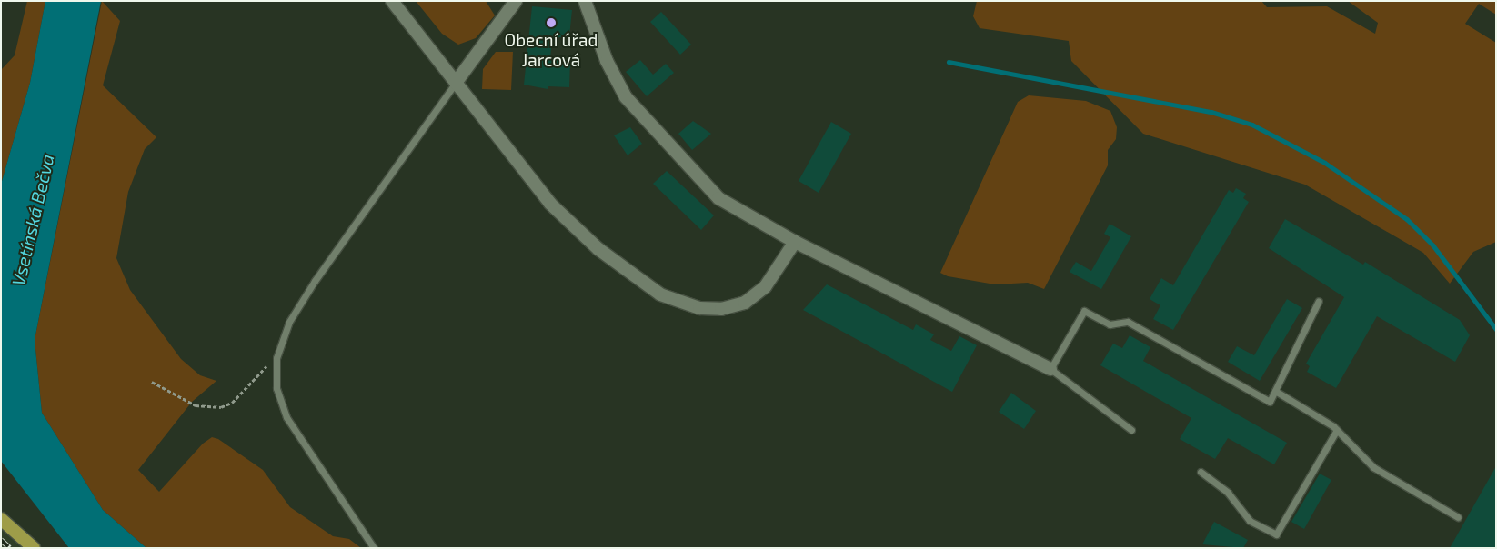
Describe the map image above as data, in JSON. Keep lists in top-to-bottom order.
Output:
{
  "water": ["Vsetínská Bečva"],
  "places": ["Obecní úřad Jarcová"]
}
